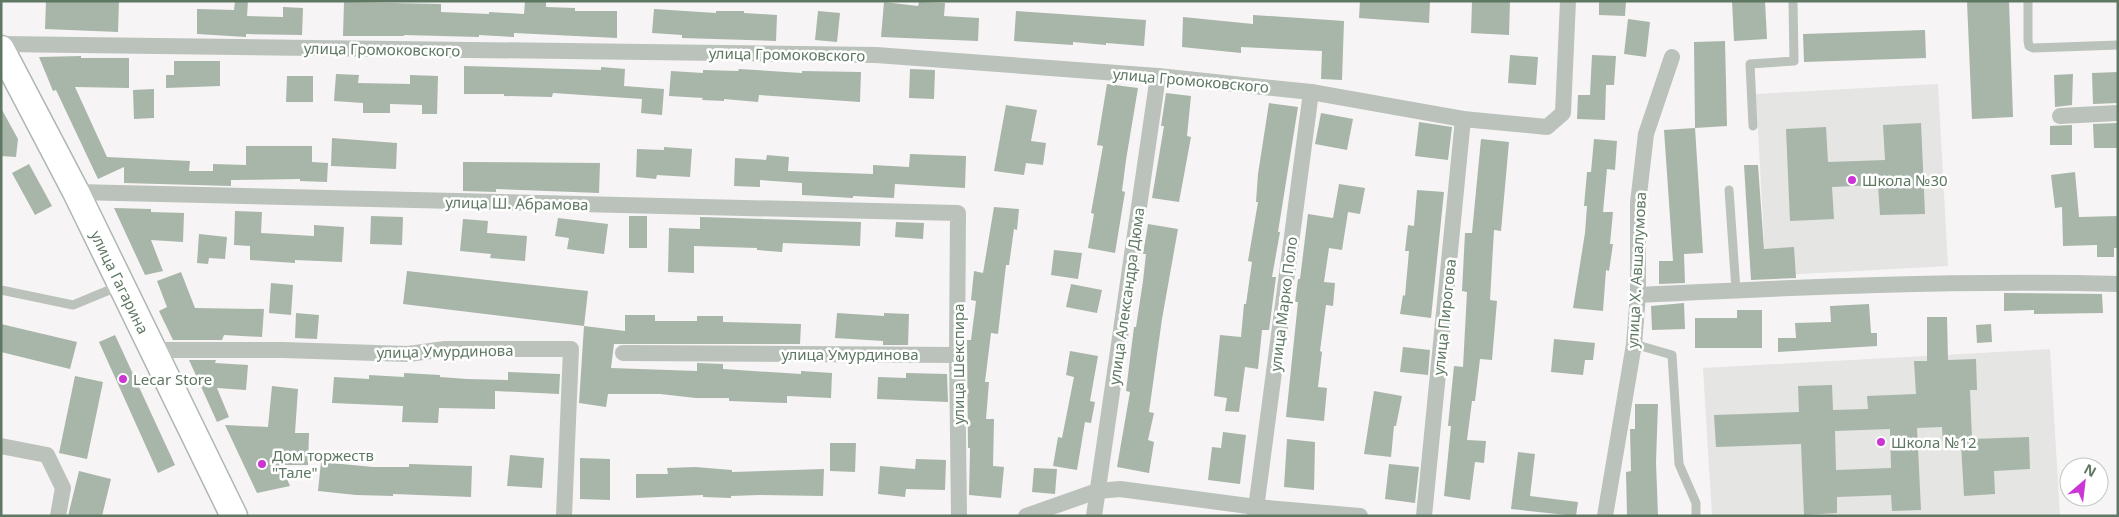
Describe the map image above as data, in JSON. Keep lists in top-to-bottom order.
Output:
{
  "streets": {
    "main road": ["улица Гагарина"],
    "street": [
      "улица Громоковского",
      "улица Ш. Абрамова",
      "улица Х. Авшалумова",
      "улица Александра Дюма",
      "улица Марко Поло",
      "улица Пирогова",
      "улица Умурдинова",
      "улица Шекспира"
    ]
  },
  "crossings": [
    ["улица Громоковского", "улица Александра Дюма"],
    ["улица Громоковского", "улица Марко Поло"],
    ["улица Громоковского", "улица Пирогова"],
    ["улица Ш. Абрамова", "улица Гагарина"],
    ["улица Ш. Абрамова", "улица Шекспира"],
    ["улица Гагарина", "улица Умурдинова"],
    ["улица Умурдинова", "улица Шекспира"]
  ],
  "places": [
    "Школа №30",
    "Lecar Store",
    "Школа №12",
    "Дом торжеств \"Тале\""
  ],
  "north": "top right"
}
